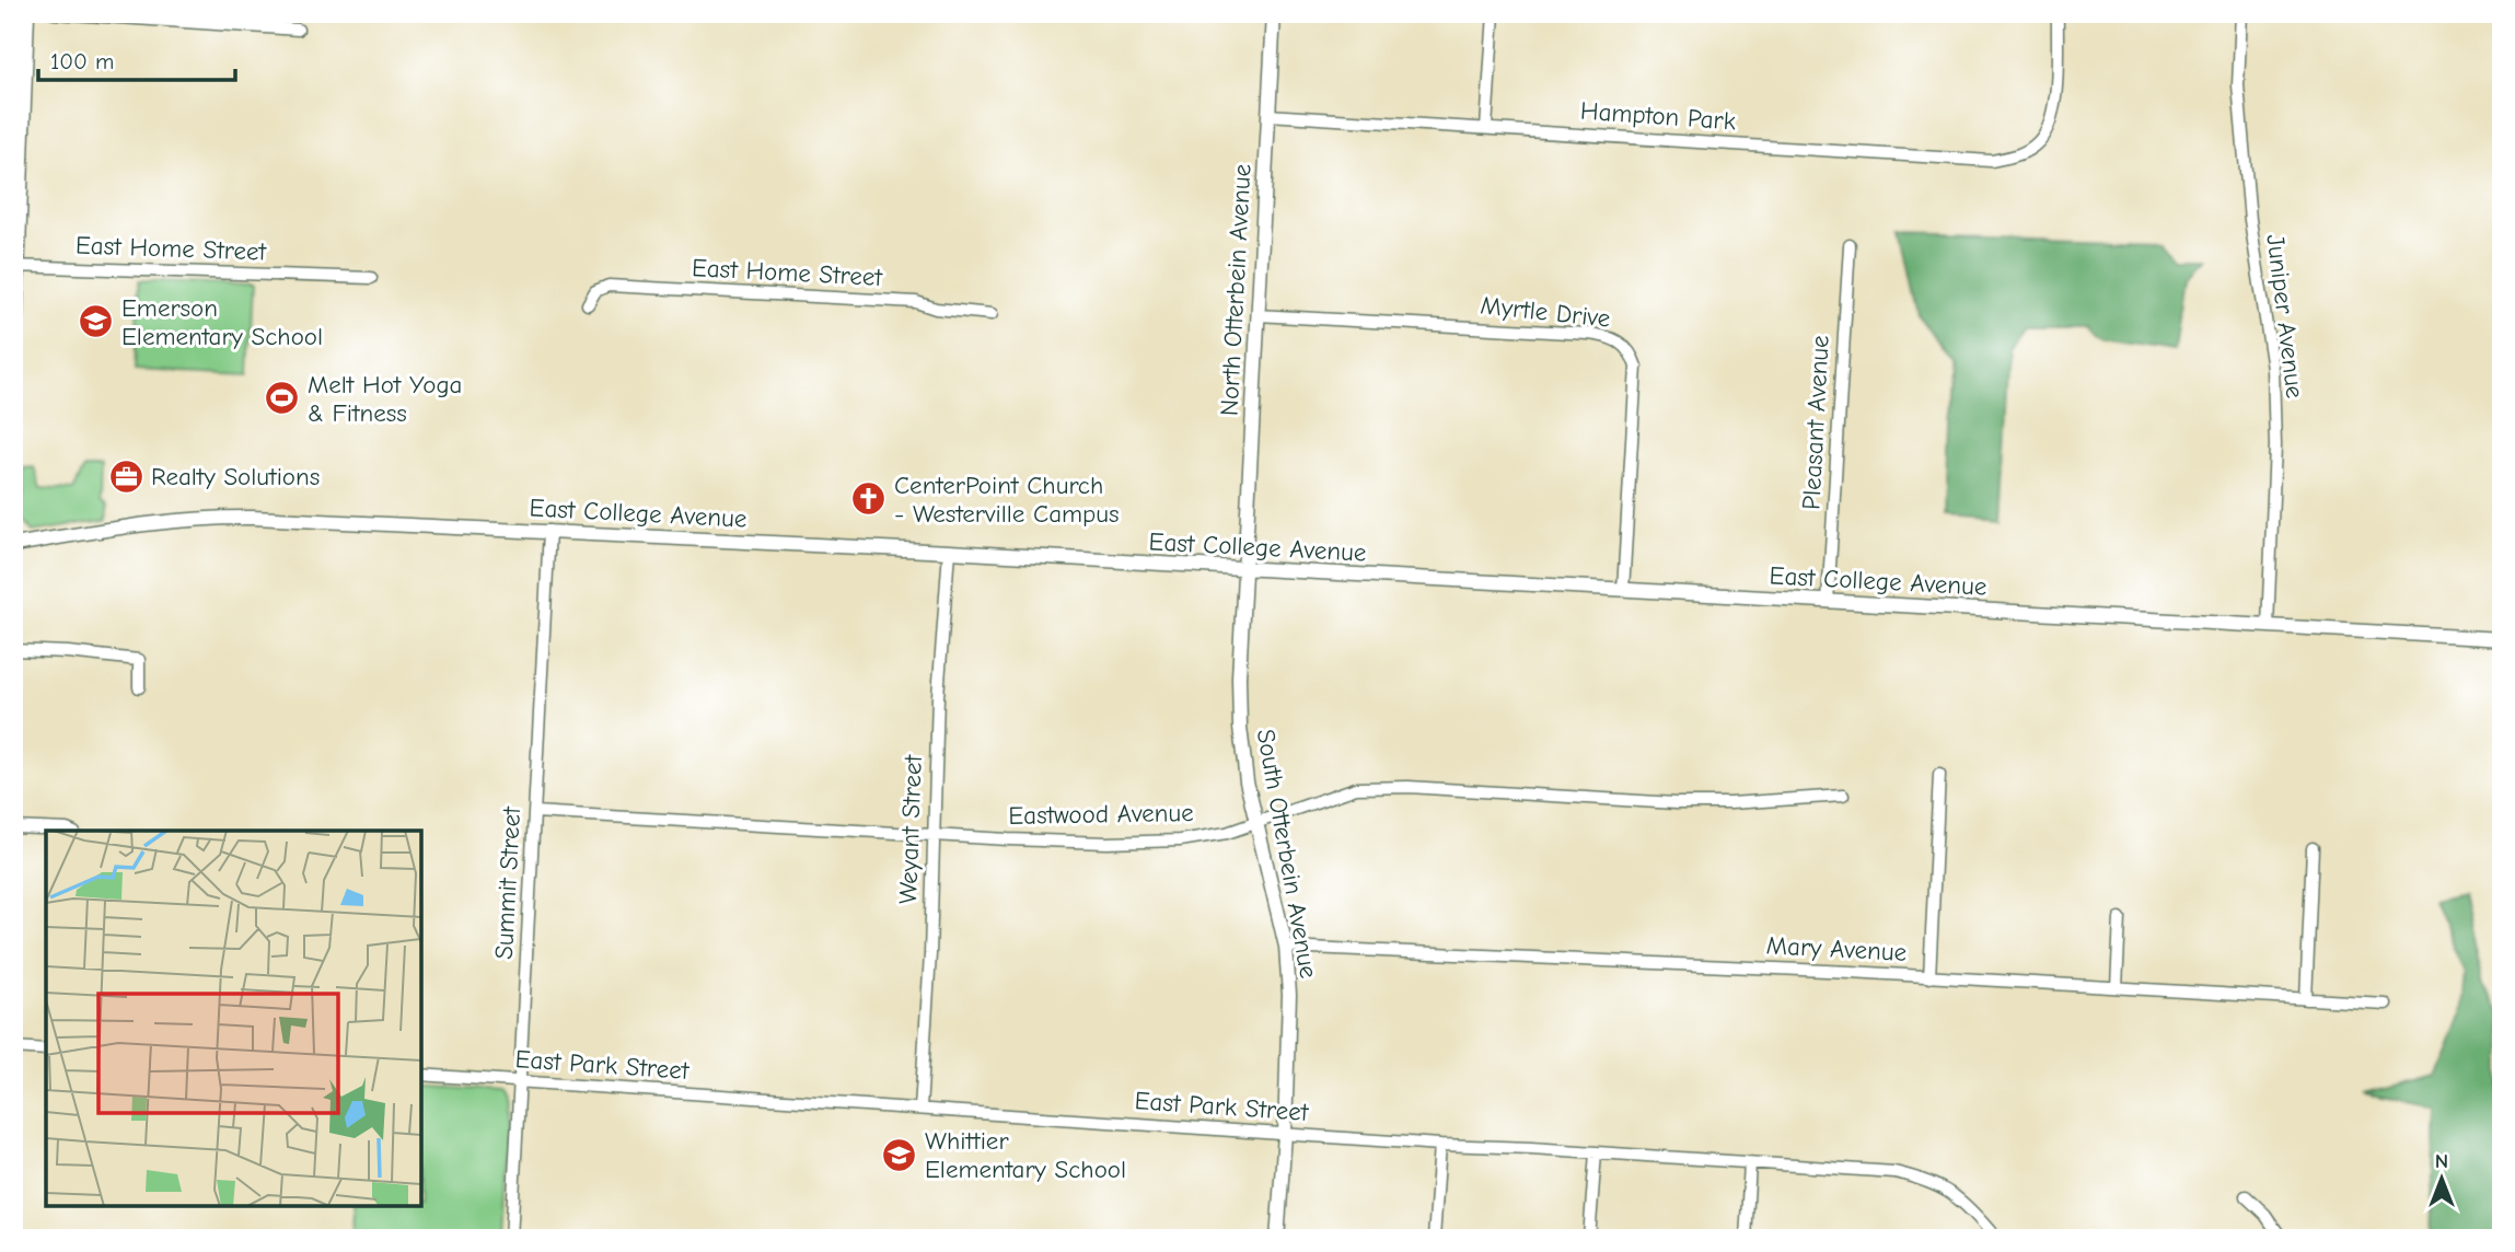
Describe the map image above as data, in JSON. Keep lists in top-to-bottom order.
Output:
{
  "streets": {
    "street": [
      "Hampton Park",
      "East Home Street",
      "North Otterbein Avenue",
      "Myrtle Drive",
      "Juniper Avenue",
      "Pleasant Avenue",
      "East College Avenue",
      "Eastwood Avenue",
      "Weyant Street",
      "South Otterbein Avenue",
      "Summit Street",
      "Mary Avenue",
      "East Park Street"
    ]
  },
  "crossings": [
    ["Hampton Park", "North Otterbein Avenue"],
    ["North Otterbein Avenue", "Myrtle Drive"],
    ["North Otterbein Avenue", "East College Avenue"],
    ["North Otterbein Avenue", "South Otterbein Avenue"],
    ["Myrtle Drive", "East College Avenue"],
    ["Juniper Avenue", "East College Avenue"],
    ["Pleasant Avenue", "East College Avenue"],
    ["East College Avenue", "Weyant Street"],
    ["East College Avenue", "South Otterbein Avenue"],
    ["East College Avenue", "Summit Street"],
    ["Eastwood Avenue", "Weyant Street"],
    ["Eastwood Avenue", "South Otterbein Avenue"],
    ["Eastwood Avenue", "Summit Street"],
    ["Weyant Street", "East Park Street"],
    ["South Otterbein Avenue", "Mary Avenue"],
    ["South Otterbein Avenue", "East Park Street"],
    ["Summit Street", "East Park Street"]
  ],
  "places": {
    "school or university": ["Emerson Elementary School", "Whittier Elementary School"],
    "sports": ["Melt Hot Yoga & Fitness"],
    "office": ["Realty Solutions"],
    "church": ["CenterPoint Church - Westerville Campus"]
  },
  "scale_bar": "100 m",
  "north": "top"
}
